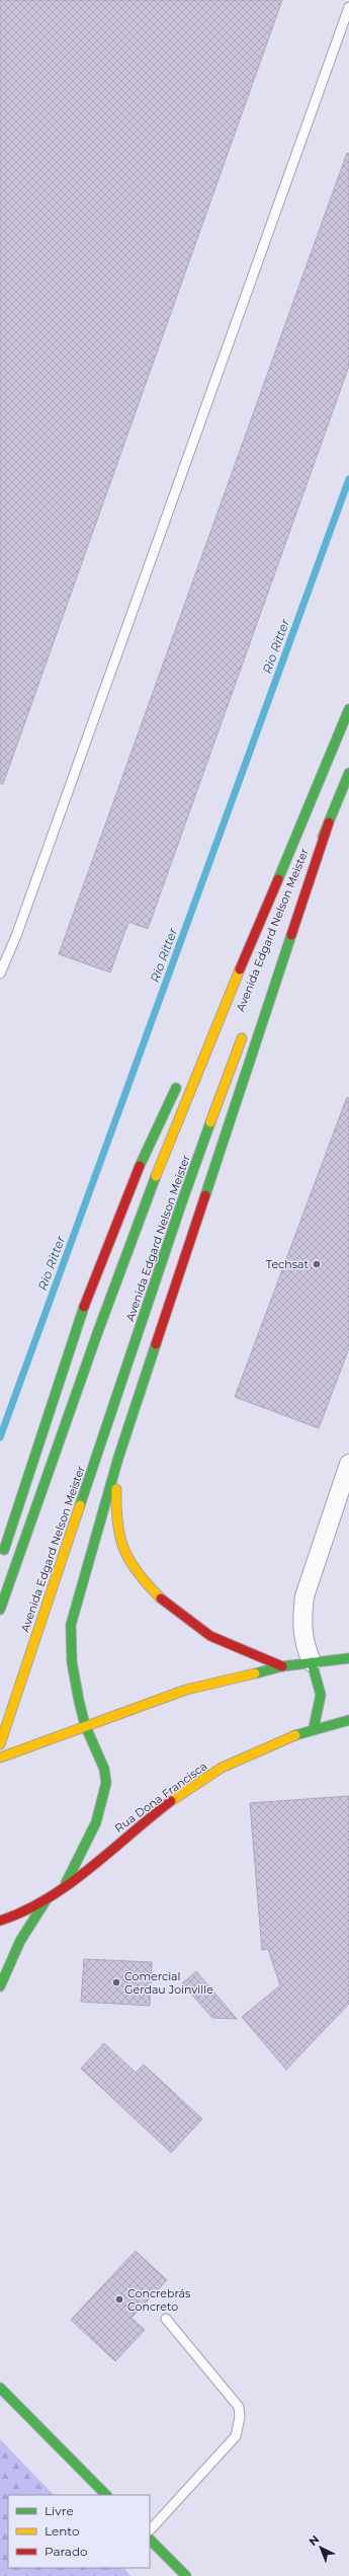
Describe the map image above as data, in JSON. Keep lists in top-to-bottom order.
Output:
{
  "streets": {
    "main road": ["Avenida Edgard Nelson Meister", "Rua Dona Francisca"]
  },
  "water": ["Rio Ritter"],
  "places": ["Techsat", "Comercial Gerdau Joinville", "Concrebrás Concreto"],
  "legend": ["Livre", "Lento", "Parado"],
  "north": "top left"
}
